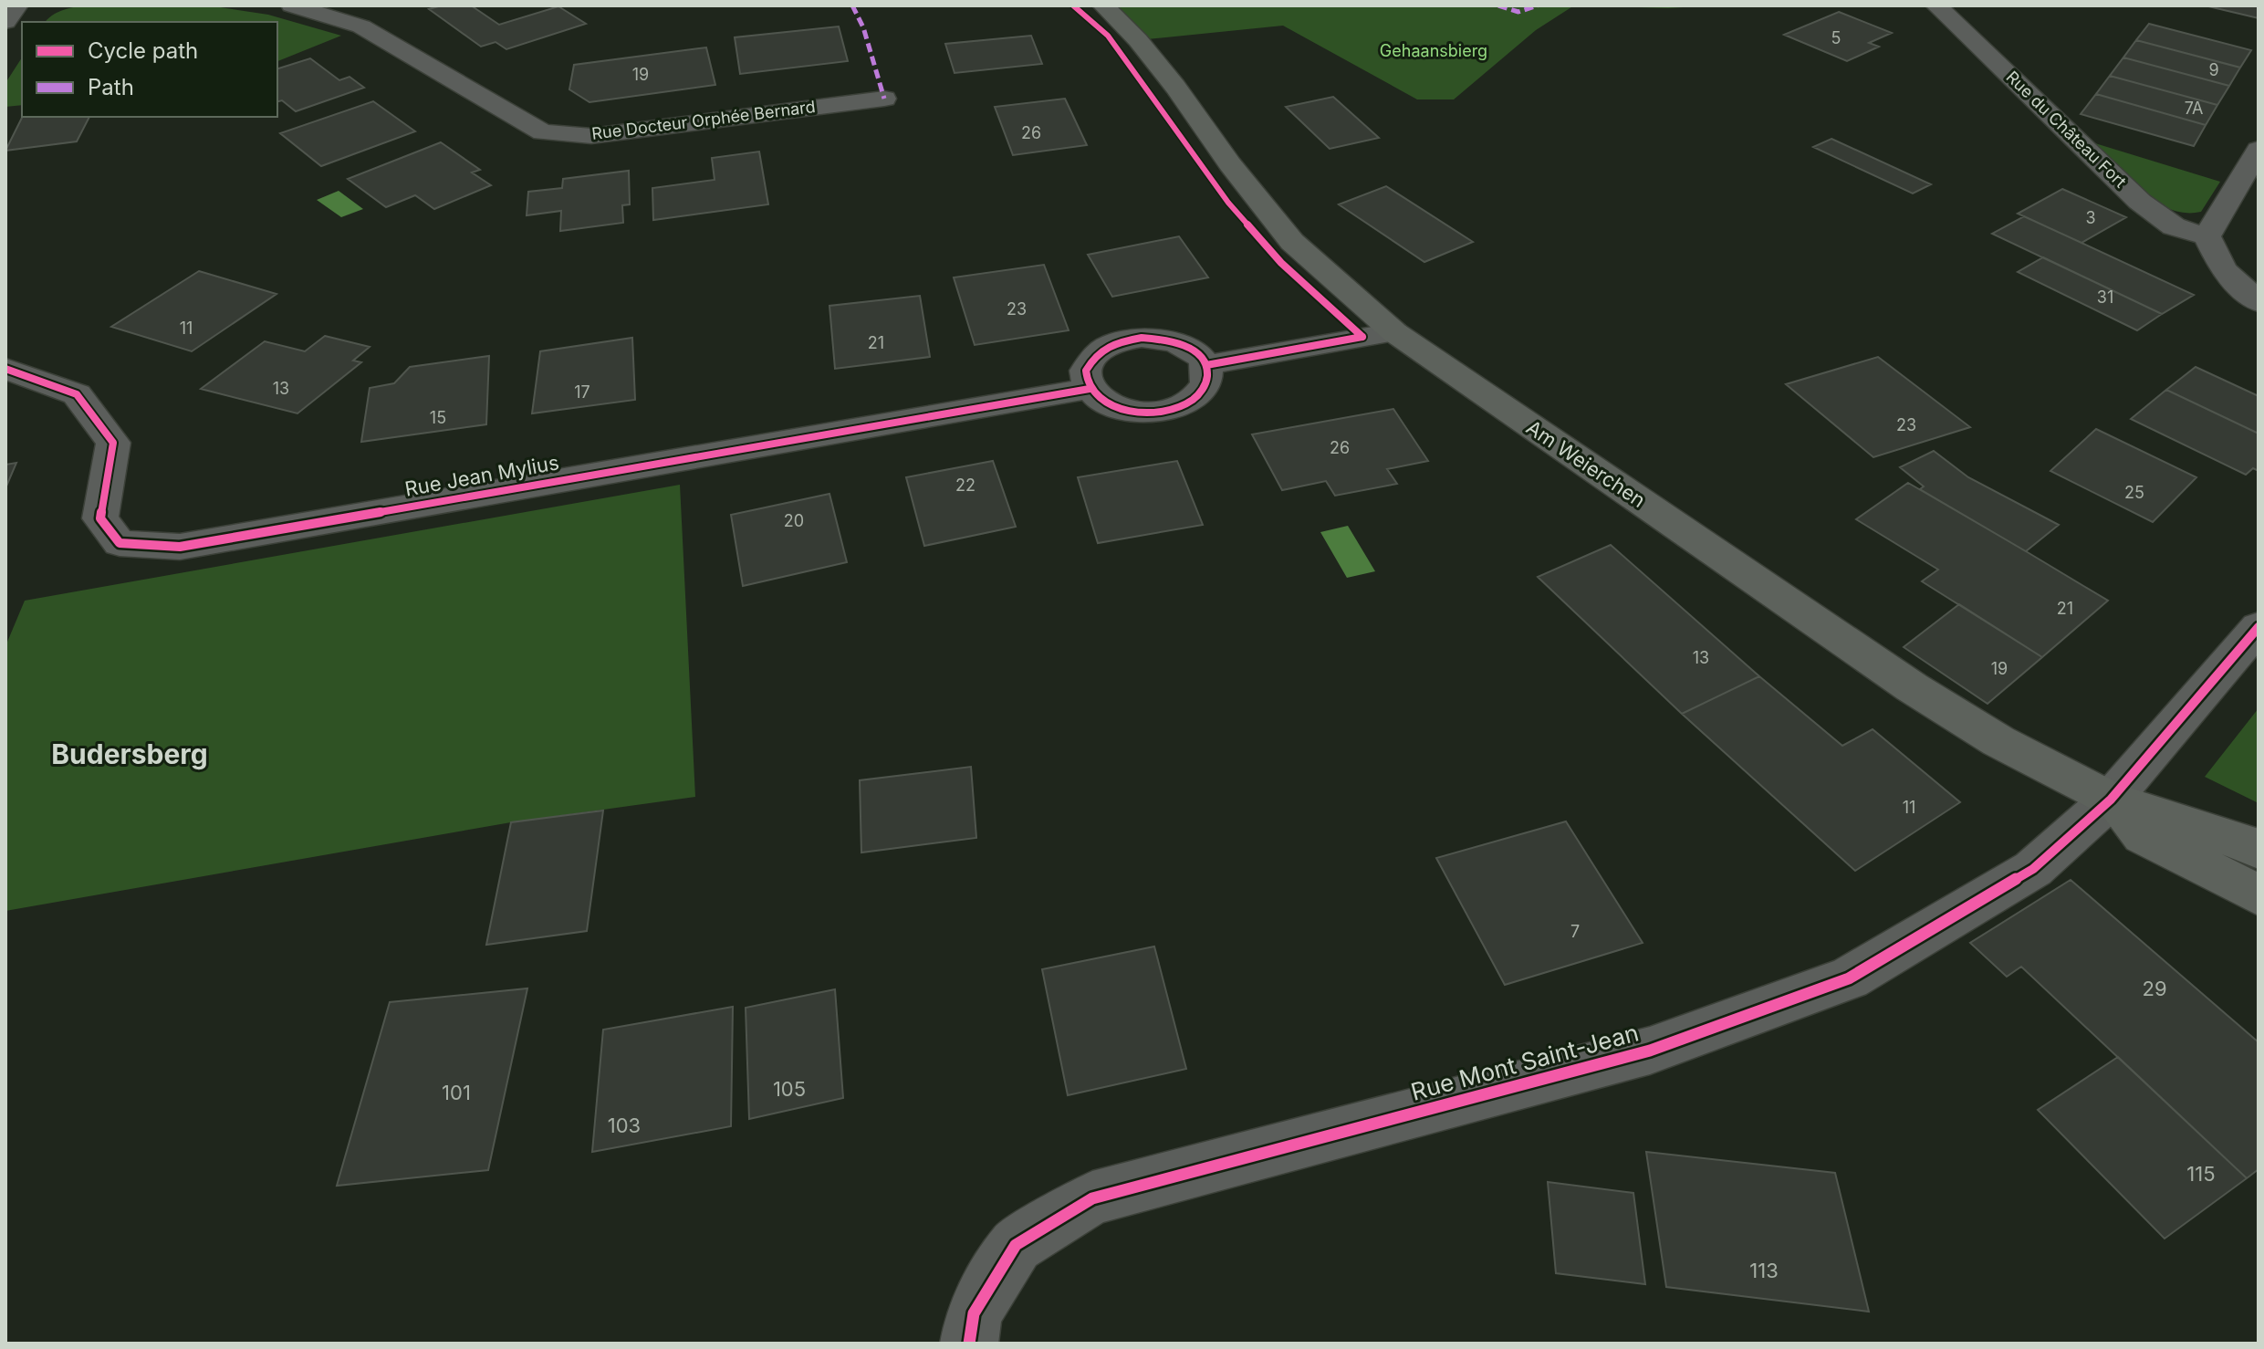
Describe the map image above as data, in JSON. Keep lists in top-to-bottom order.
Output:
{
  "streets": {
    "main road": ["Am Weierchen"],
    "street": [
      "Rue Docteur Orphée Bernard",
      "Rue du Château Fort",
      "Rue Jean Mylius",
      "Rue Mont Saint-Jean"
    ]
  },
  "crossings": [
    ["Am Weierchen", "Rue Mont Saint-Jean"]
  ],
  "districts": ["Budersberg"],
  "parks": ["Gehaansbierg"],
  "house_numbers": [
    "5",
    "9",
    "19",
    "7A",
    "26",
    "3",
    "31",
    "23",
    "11",
    "21",
    "13",
    "17",
    "15",
    "23",
    "26",
    "22",
    "25",
    "20",
    "21",
    "13",
    "19",
    "11",
    "7",
    "29",
    "105",
    "101",
    "103",
    "115",
    "113"
  ],
  "legend": ["Cycle path", "Path"]
}
